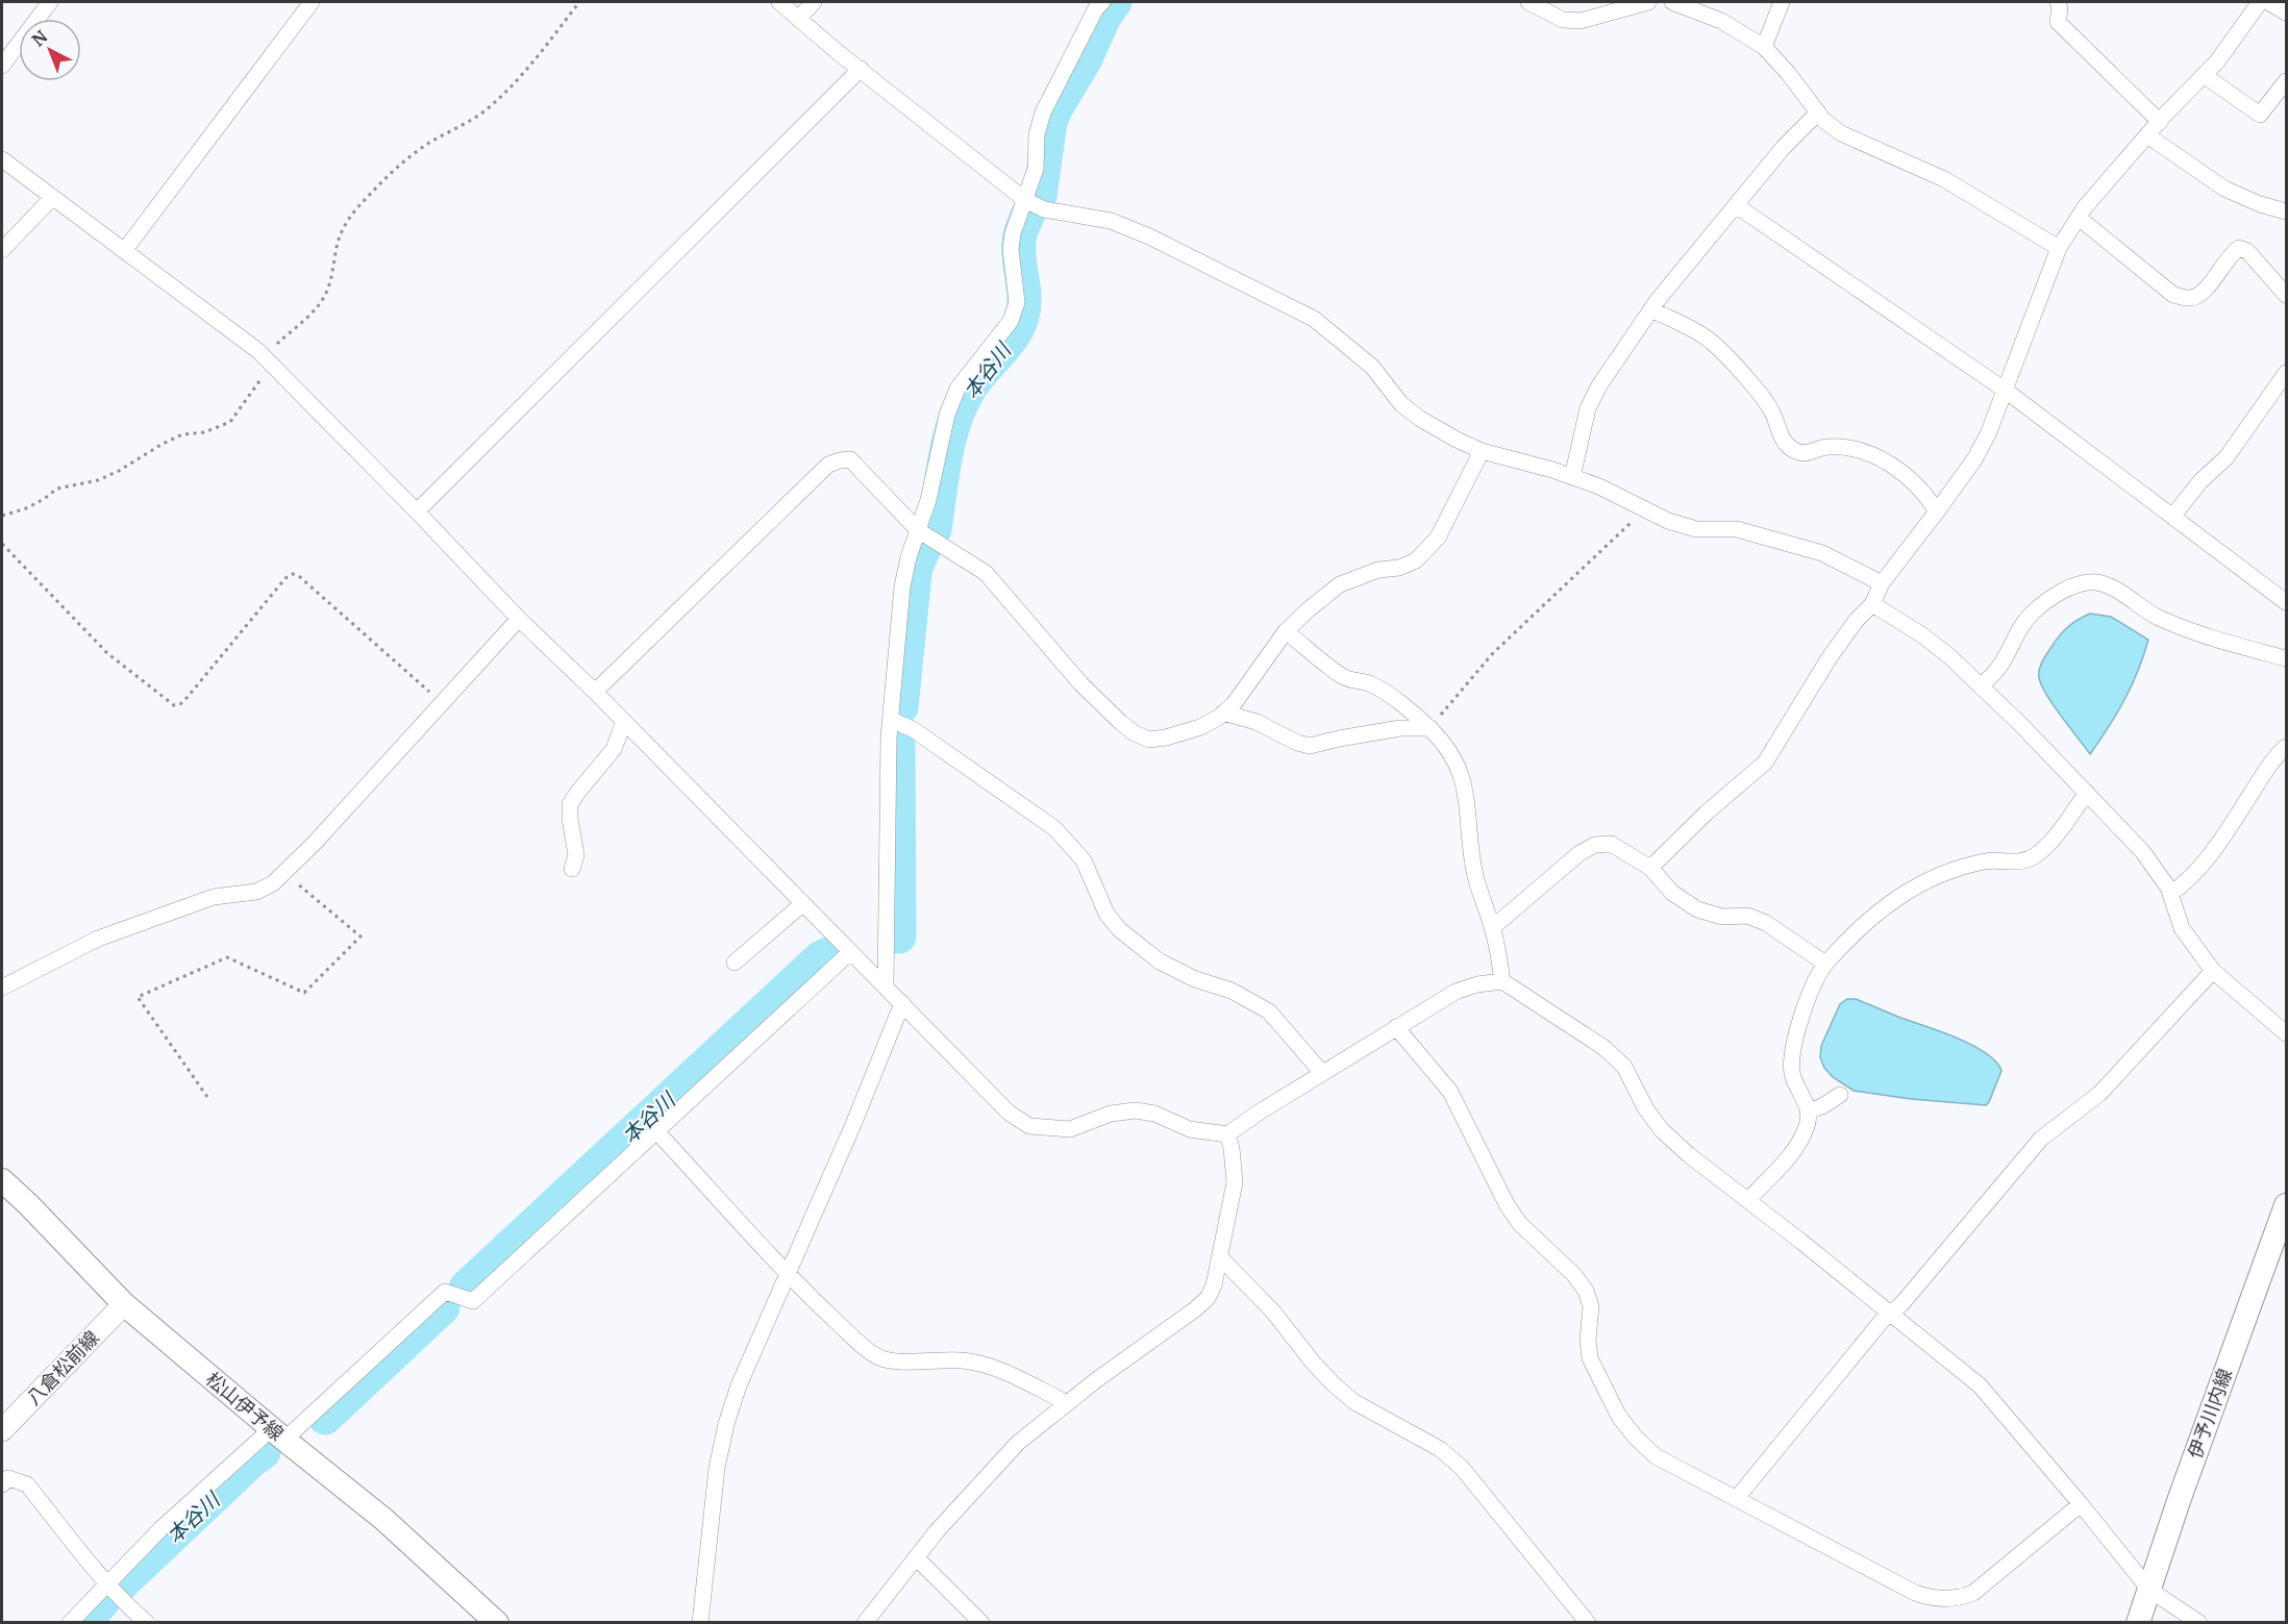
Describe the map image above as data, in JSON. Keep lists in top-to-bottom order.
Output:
{
  "streets": {
    "main road": ["八倉松前線", "松山伊予線", "伊予川内線"]
  },
  "crossings": [
    ["八倉松前線", "松山伊予線"]
  ],
  "water": ["本谷川"],
  "north": "top left"
}
